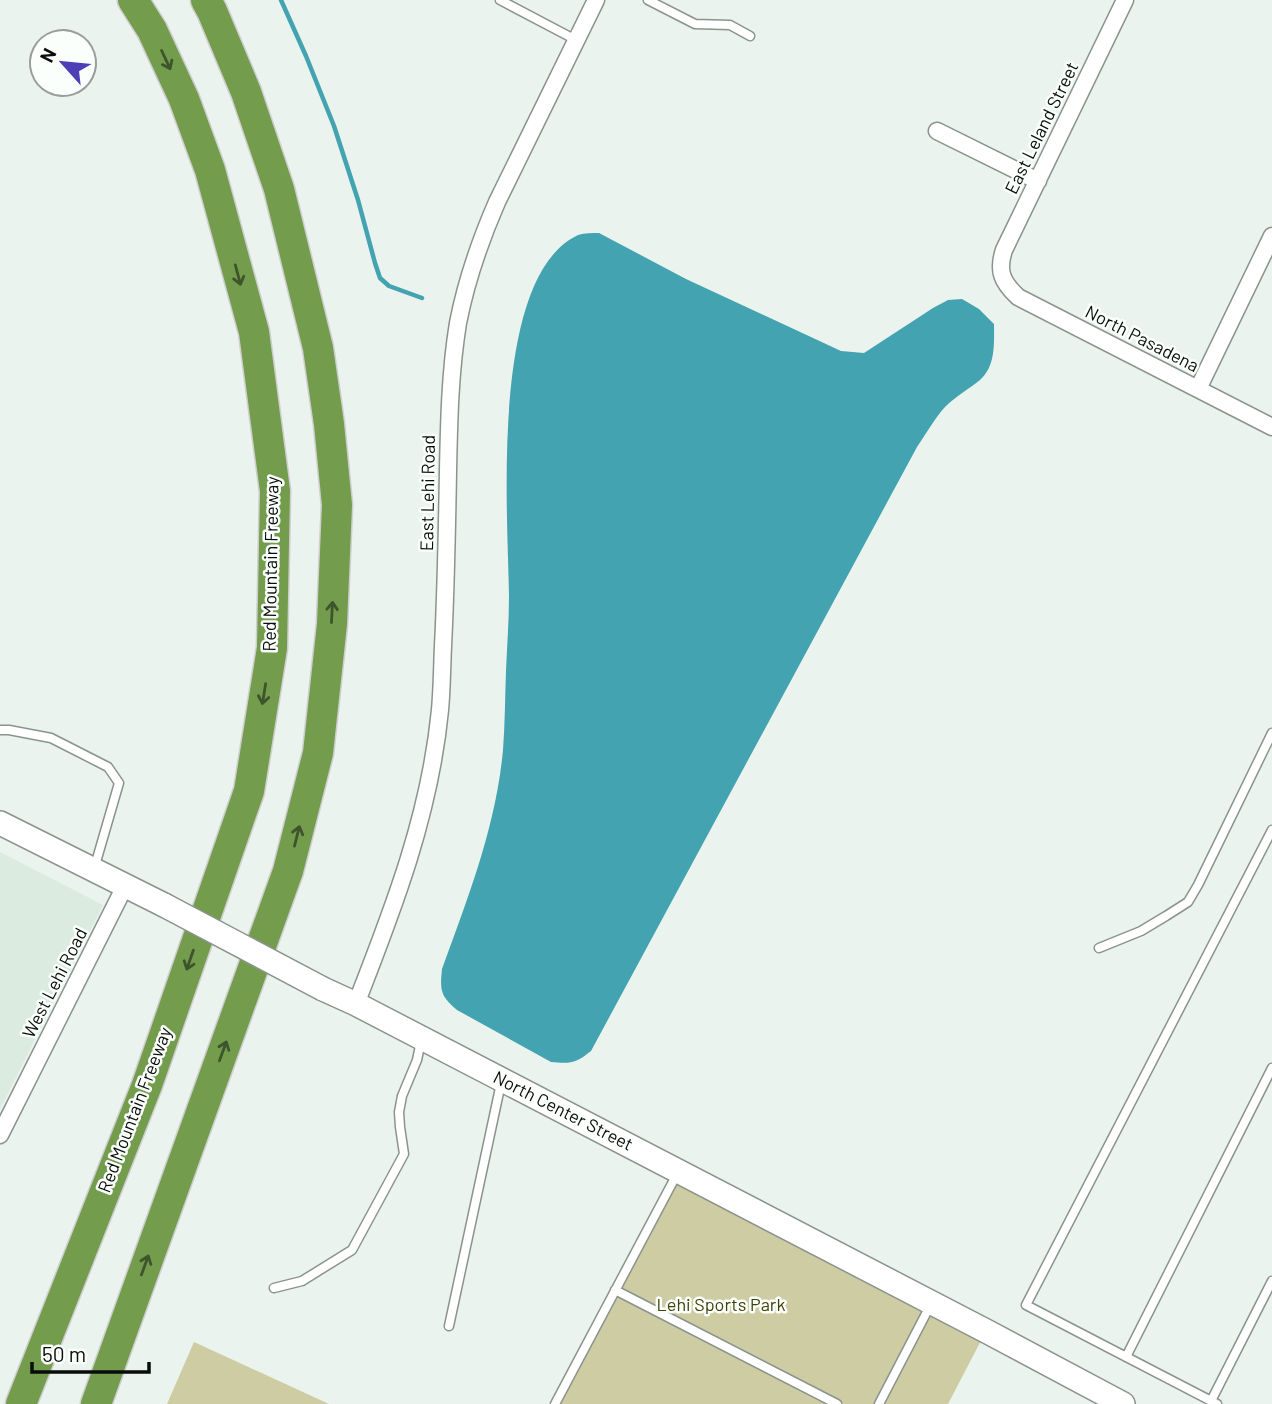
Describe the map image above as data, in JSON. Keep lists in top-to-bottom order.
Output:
{
  "streets": {
    "highway": ["Red Mountain Freeway"],
    "street": [
      "East Leland Street",
      "North Pasadena",
      "East Lehi Road",
      "West Lehi Road",
      "North Center Street"
    ]
  },
  "crossings": [
    ["East Leland Street", "North Pasadena"],
    ["East Lehi Road", "North Center Street"],
    ["West Lehi Road", "North Center Street"]
  ],
  "parks": ["Lehi Sports Park"],
  "scale_bar": "50 m",
  "north": "top left"
}
